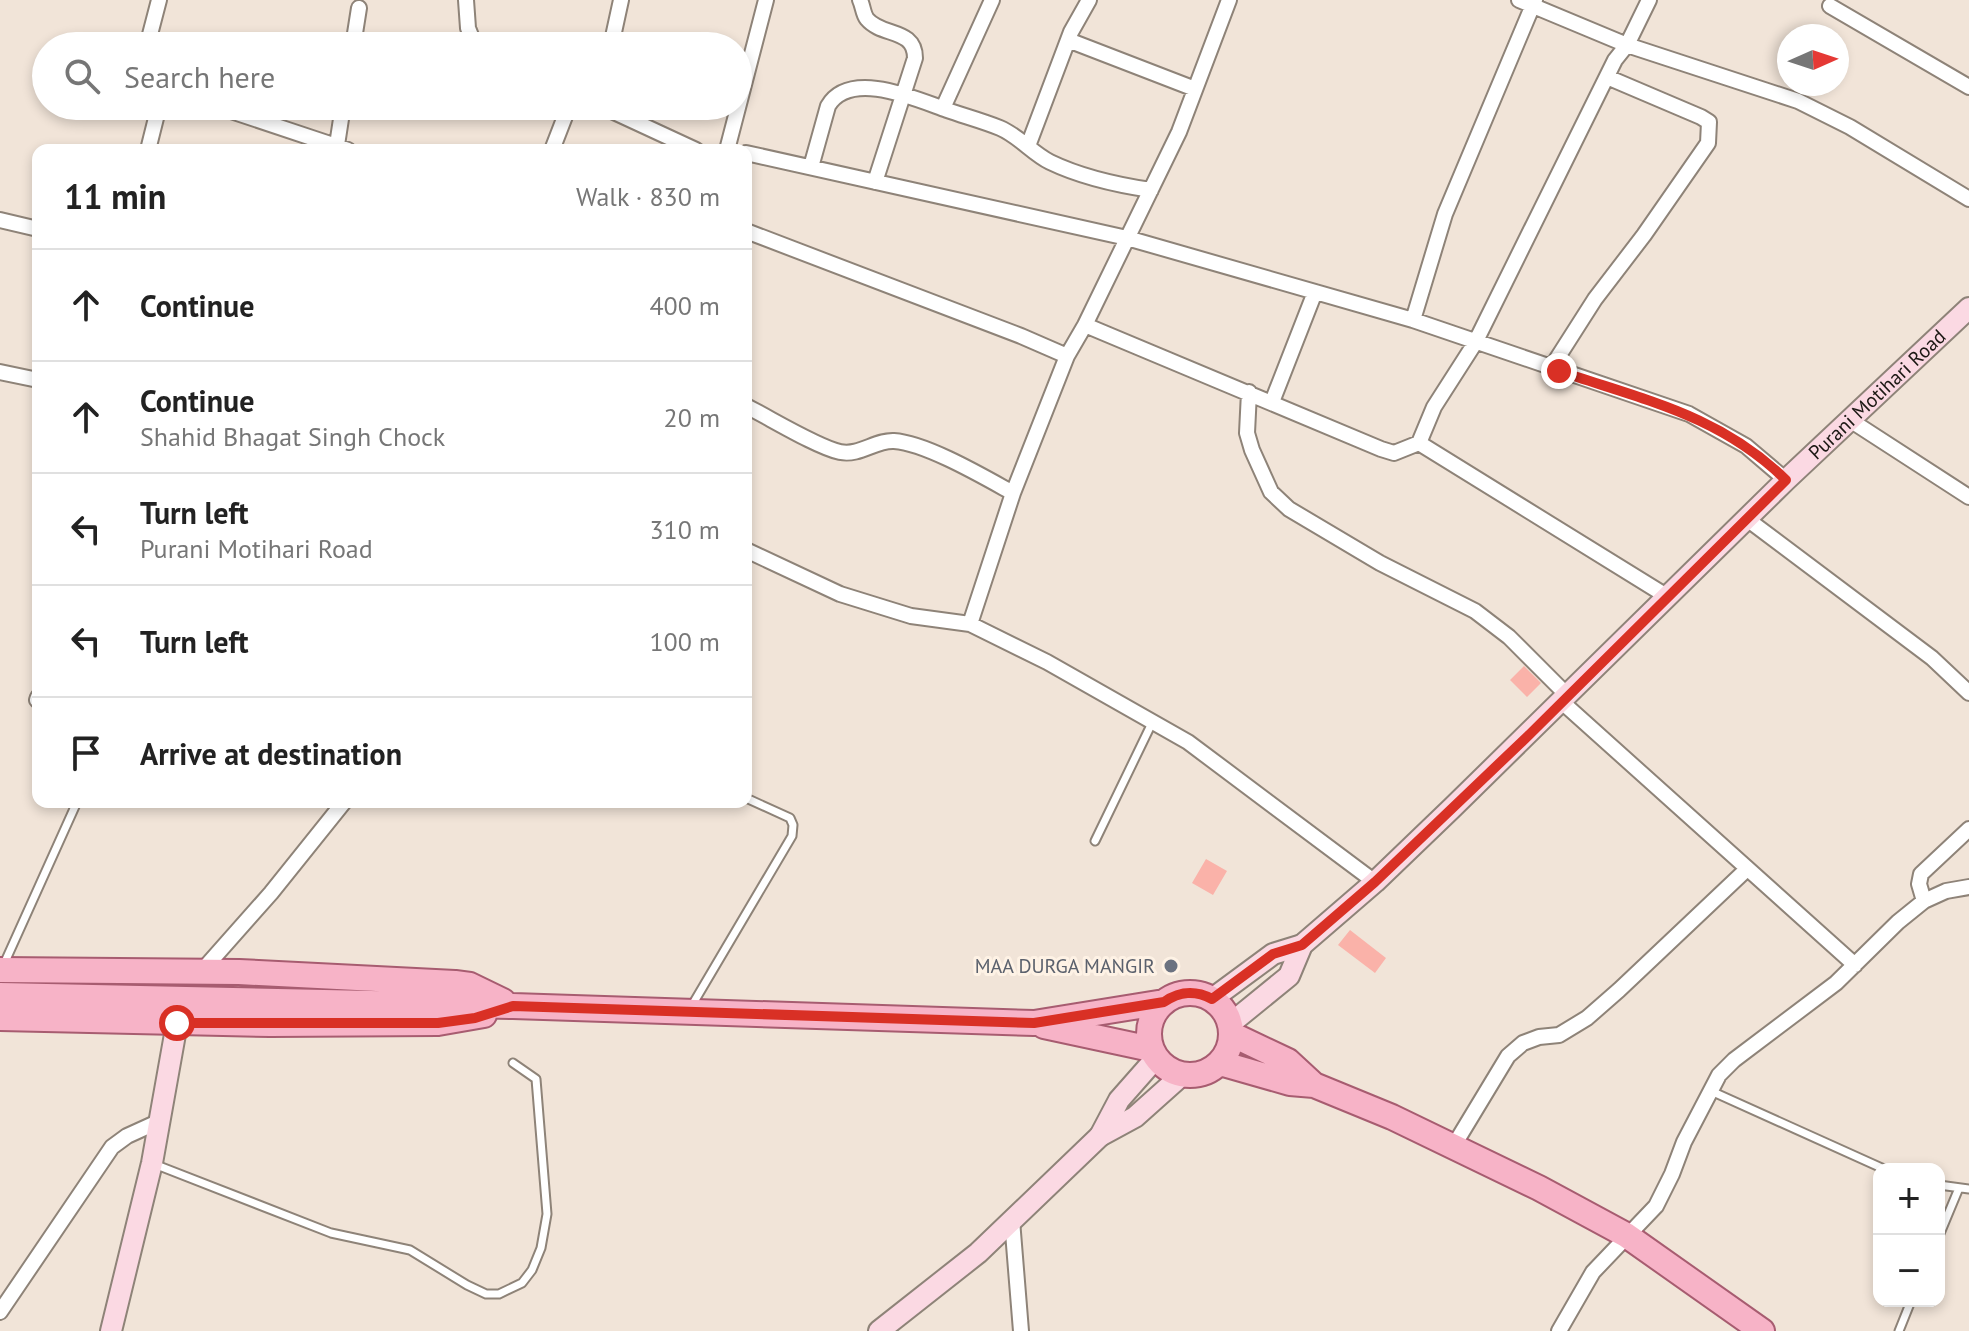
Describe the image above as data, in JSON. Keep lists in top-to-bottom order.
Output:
{
  "streets": {
    "main road": ["Purani Motihari Road"]
  },
  "places": ["MAA DURGA MANGIR"],
  "north": "right",
  "page": {
    "search": "Search here",
    "heading": ["11 min", "Walk · 830 m"],
    "list": [
      ["Continue", "400 m"],
      ["Continue", "Shahid Bhagat Singh Chock", "20 m"],
      ["Turn left", "Purani Motihari Road", "310 m"],
      ["Turn left", "100 m"],
      "Arrive at destination"
    ],
    "map_buttons": ["+", "−"]
  }
}
